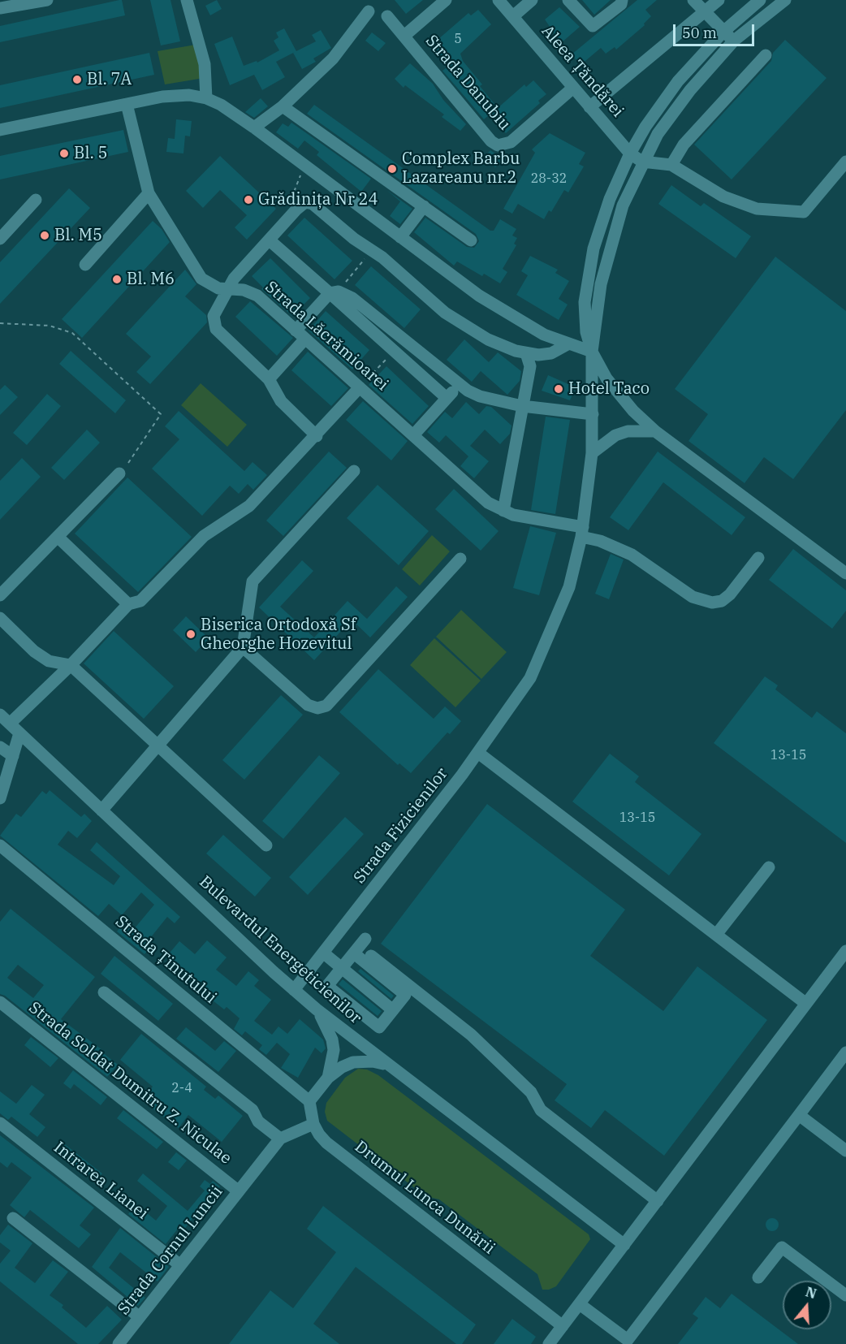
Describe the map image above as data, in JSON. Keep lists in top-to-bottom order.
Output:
{
  "streets": {
    "street": [
      "Aleea Țăndărei",
      "Strada Danubiu",
      "Strada Lăcrămioarei",
      "Strada Fizicienilor",
      "Bulevardul Energeticienilor",
      "Strada Ținutului",
      "Strada Soldat Dumitru Z. Niculae",
      "Intrarea Lianei",
      "Drumul Lunca Dunării",
      "Strada Cornul Luncii"
    ]
  },
  "crossings": [
    ["Aleea Țăndărei", "Strada Danubiu"],
    ["Aleea Țăndărei", "Strada Fizicienilor"],
    ["Strada Lăcrămioarei", "Strada Fizicienilor"],
    ["Strada Fizicienilor", "Bulevardul Energeticienilor"],
    ["Strada Ținutului", "Drumul Lunca Dunării"],
    ["Strada Soldat Dumitru Z. Niculae", "Strada Cornul Luncii"],
    ["Intrarea Lianei", "Strada Cornul Luncii"],
    ["Drumul Lunca Dunării", "Strada Cornul Luncii"]
  ],
  "places": [
    "Bl. 7A",
    "Bl. 5",
    "Complex Barbu Lazareanu nr.2",
    "Grădinița Nr 24",
    "Bl. M5",
    "Bl. M6",
    "Hotel Taco",
    "Biserica Ortodoxă Sf Gheorghe Hozevitul"
  ],
  "house_numbers": [
    "5",
    "28-32",
    "13-15",
    "13-15",
    "2-4"
  ],
  "scale_bar": "50 m",
  "north": "top"
}
